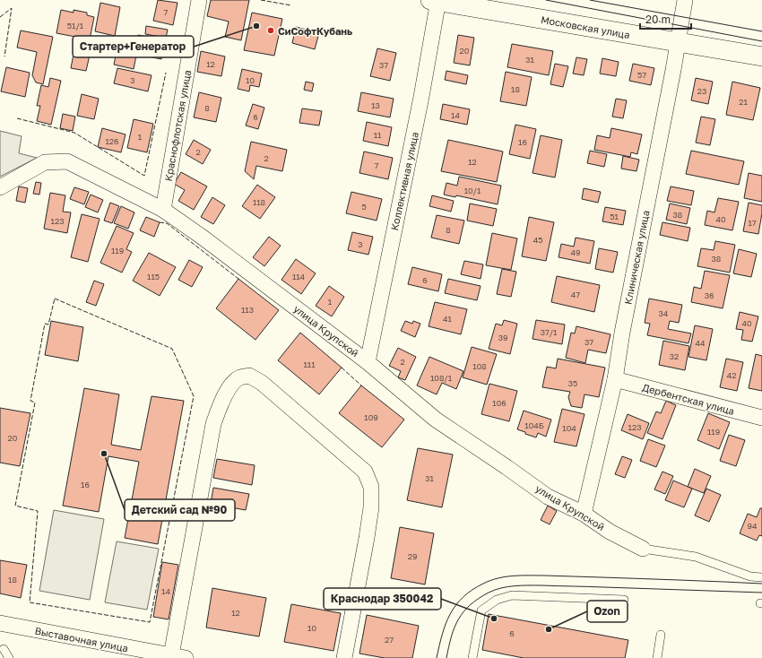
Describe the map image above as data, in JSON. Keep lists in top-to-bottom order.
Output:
{
  "streets": {
    "street": [
      "Московская улица",
      "Краснофлотская улица",
      "Коллективная улица",
      "Клиническая улица",
      "улица Крупской",
      "Дербентская улица",
      "Выставочная улица"
    ]
  },
  "crossings": [
    ["Московская улица", "Коллективная улица"],
    ["Московская улица", "Клиническая улица"],
    ["Краснофлотская улица", "улица Крупской"],
    ["Коллективная улица", "улица Крупской"],
    ["Клиническая улица", "улица Крупской"],
    ["Клиническая улица", "Дербентская улица"]
  ],
  "places": [
    "Стартер+Генератор",
    "СиСофтКубань",
    "Детский сад №90",
    "Краснодар 350042",
    "Ozon"
  ],
  "house_numbers": [
    "7",
    "51/1",
    "20",
    "31",
    "12",
    "37",
    "57",
    "3",
    "10",
    "18",
    "23",
    "21",
    "13",
    "8",
    "14",
    "6",
    "11",
    "1",
    "126",
    "16",
    "2",
    "2",
    "12",
    "7",
    "10/1",
    "118",
    "5",
    "38",
    "51",
    "40",
    "123",
    "17",
    "8",
    "45",
    "3",
    "119",
    "49",
    "38",
    "115",
    "114",
    "6",
    "47",
    "36",
    "1",
    "113",
    "34",
    "41",
    "40",
    "37/1",
    "39",
    "37",
    "44",
    "32",
    "2",
    "111",
    "108",
    "42",
    "108/1",
    "35",
    "106",
    "109",
    "104Б",
    "123",
    "104",
    "119",
    "20",
    "31",
    "16",
    "94",
    "29",
    "18",
    "14",
    "12",
    "10",
    "6",
    "27"
  ],
  "scale_bar": "20 m"
}
